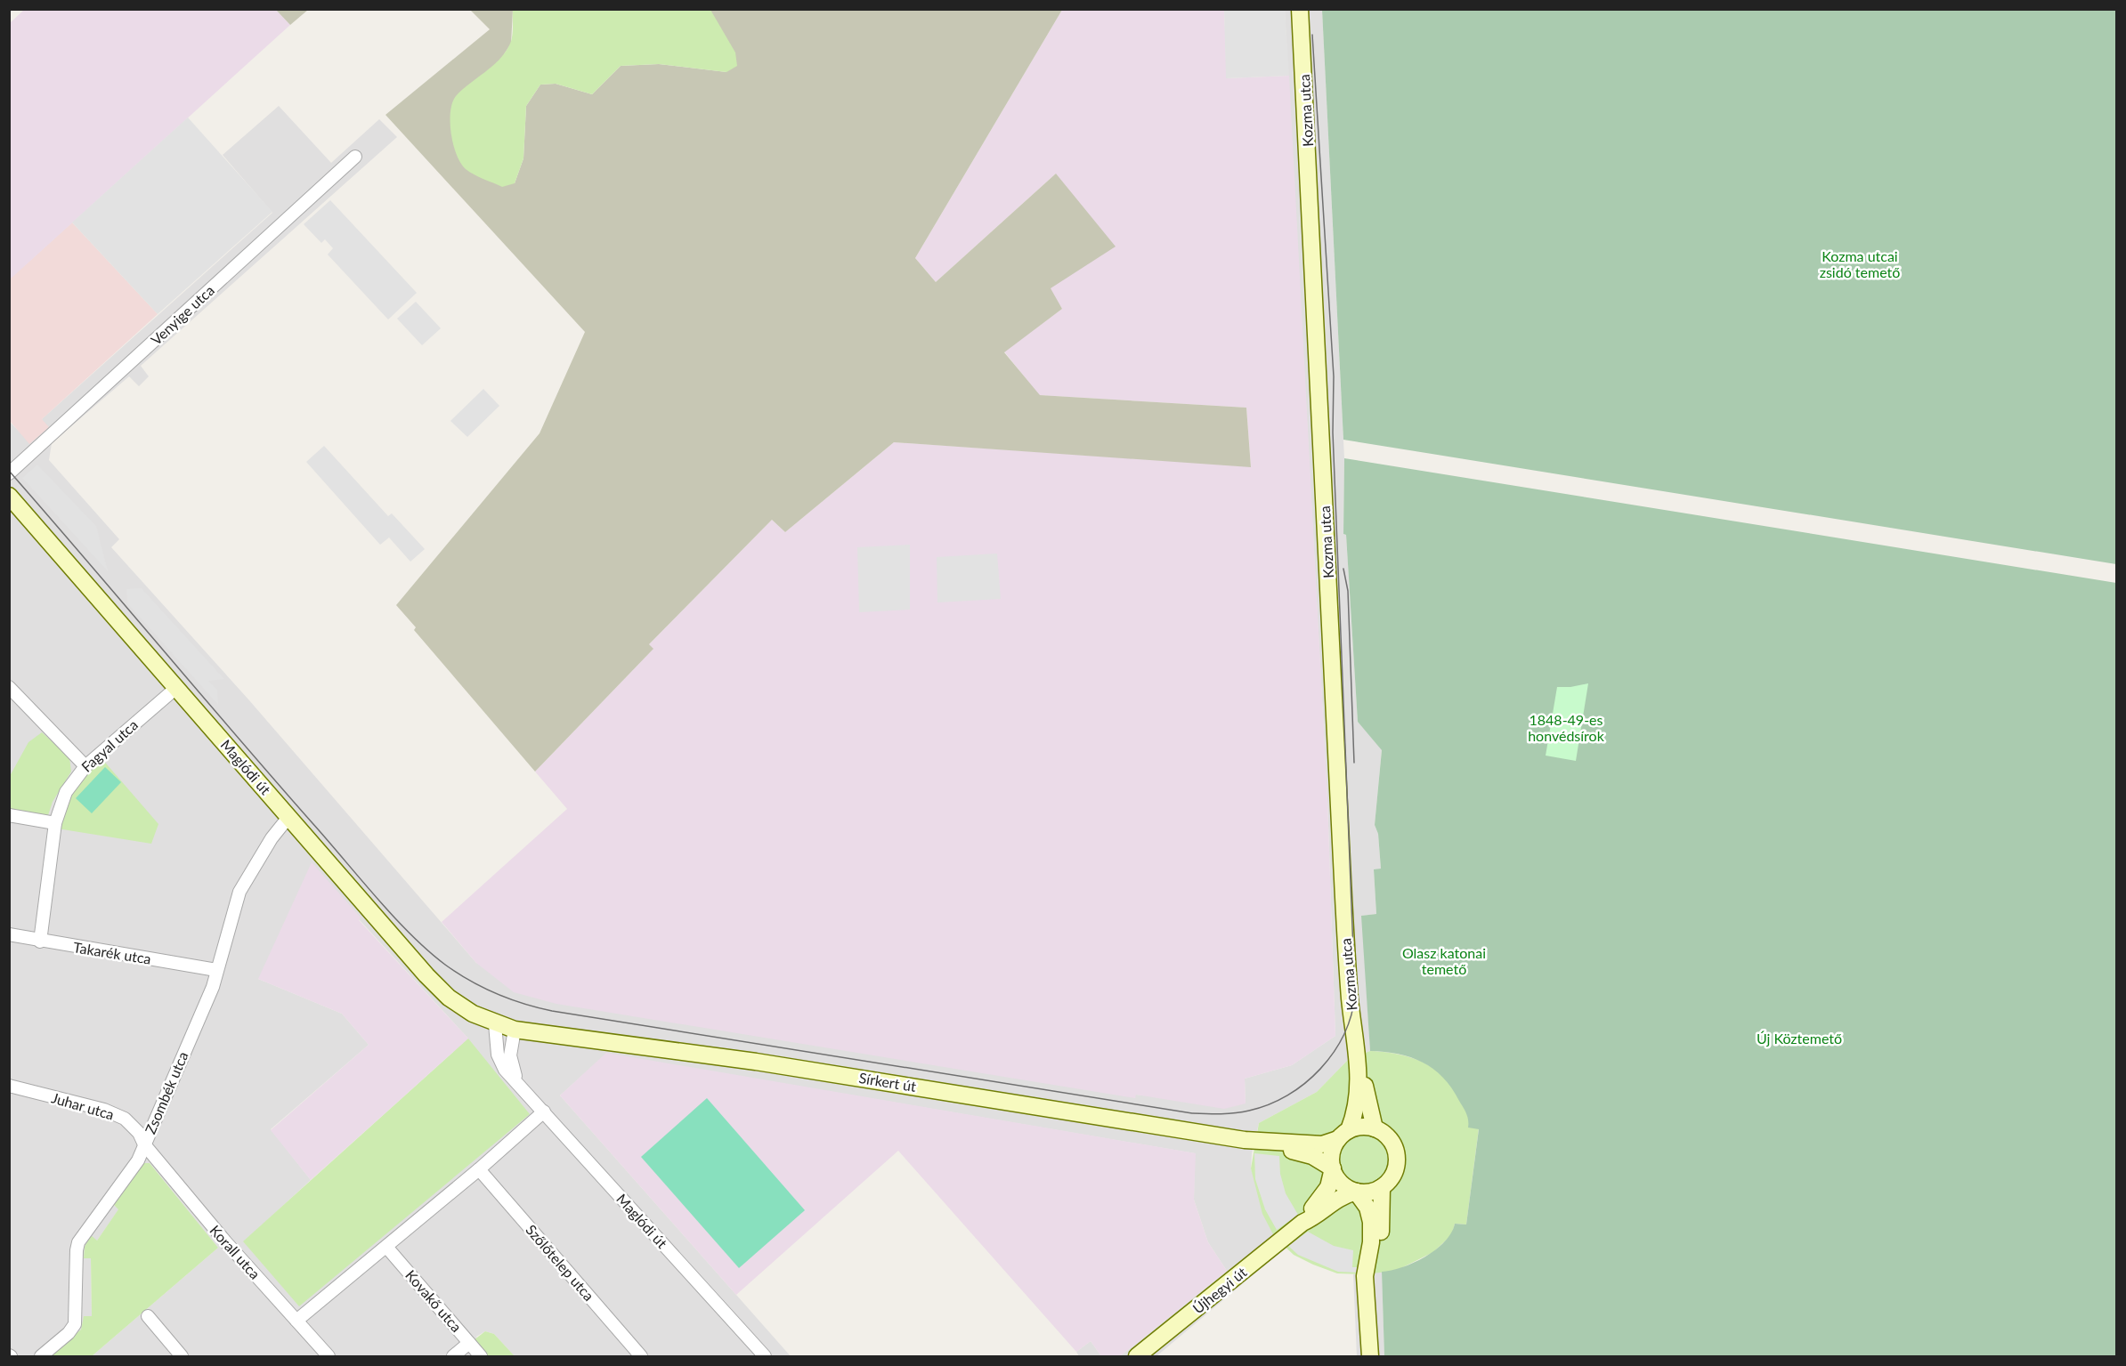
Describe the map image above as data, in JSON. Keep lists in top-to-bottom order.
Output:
{
  "streets": {
    "street": [
      "Kozma utca",
      "Venyige utca",
      "Fagyal utca",
      "Maglódi út",
      "Takarék utca",
      "Sírkert út",
      "Zsombék utca",
      "Juhar utca",
      "Korall utca",
      "Szőlőtelep utca",
      "Újhegyi út",
      "Kovakő utca"
    ]
  },
  "crossings": [
    ["Kozma utca", "Sírkert út"],
    ["Kozma utca", "Újhegyi út"],
    ["Fagyal utca", "Maglódi út"],
    ["Fagyal utca", "Takarék utca"],
    ["Maglódi út", "Sírkert út"],
    ["Maglódi út", "Zsombék utca"],
    ["Takarék utca", "Zsombék utca"],
    ["Sírkert út", "Újhegyi út"],
    ["Zsombék utca", "Juhar utca"],
    ["Zsombék utca", "Korall utca"],
    ["Juhar utca", "Korall utca"]
  ],
  "parks": [
    "Kozma utcai zsidó temető",
    "1848-49-es honvédsírok",
    "Olasz katonai temető",
    "Új Köztemető"
  ]
}
